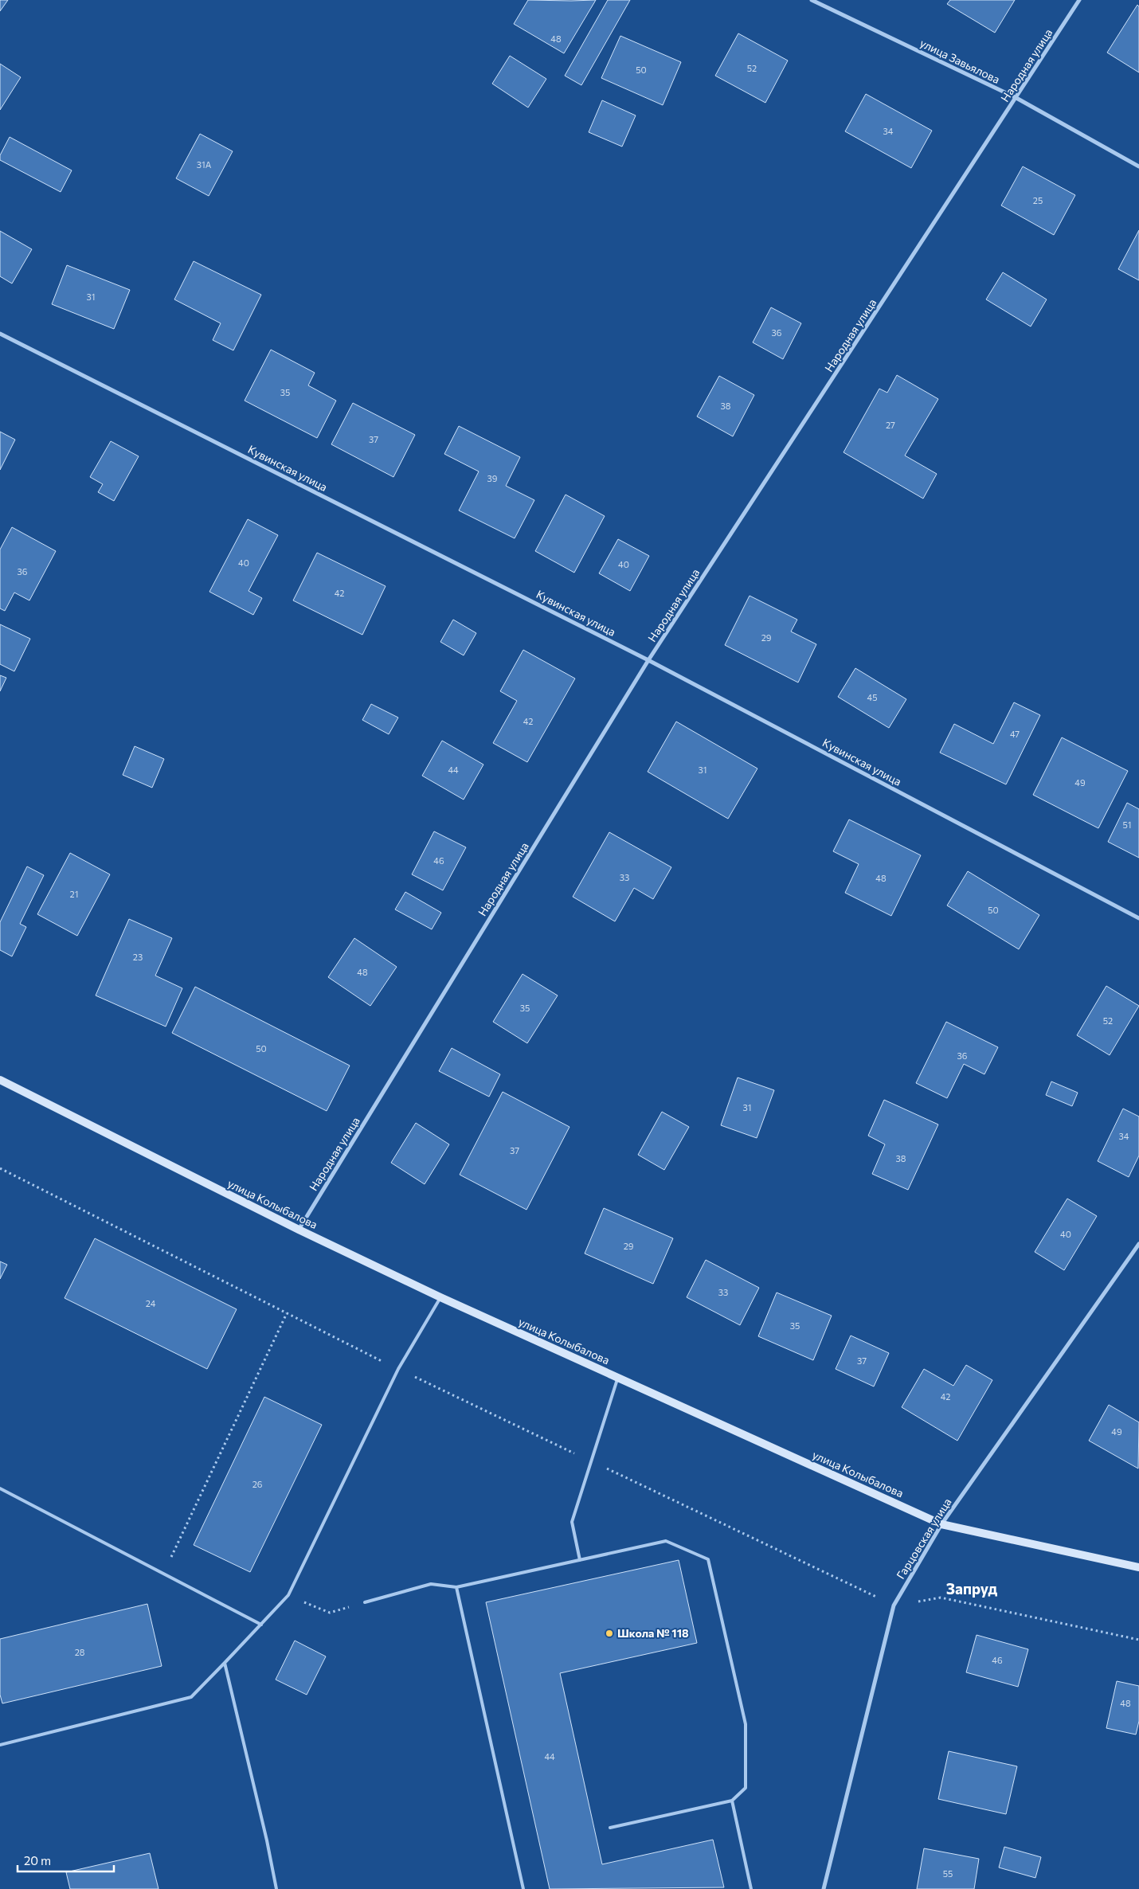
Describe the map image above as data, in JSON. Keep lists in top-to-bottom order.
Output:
{
  "streets": {
    "street": [
      "улица Завьялова",
      "Народная улица",
      "Кувинская улица",
      "улица Колыбалова",
      "Гарцовская улица"
    ]
  },
  "crossings": [
    ["улица Завьялова", "Народная улица"],
    ["Народная улица", "Кувинская улица"],
    ["Народная улица", "улица Колыбалова"],
    ["улица Колыбалова", "Гарцовская улица"]
  ],
  "districts": ["Запруд"],
  "places": ["Школа № 118"],
  "house_numbers": [
    "48",
    "52",
    "50",
    "34",
    "31А",
    "25",
    "31",
    "36",
    "35",
    "38",
    "27",
    "37",
    "39",
    "40",
    "40",
    "36",
    "42",
    "29",
    "45",
    "42",
    "47",
    "44",
    "31",
    "49",
    "51",
    "46",
    "33",
    "48",
    "21",
    "50",
    "23",
    "48",
    "35",
    "52",
    "50",
    "36",
    "31",
    "34",
    "37",
    "38",
    "40",
    "29",
    "33",
    "24",
    "35",
    "37",
    "42",
    "49",
    "26",
    "28",
    "46",
    "48",
    "44",
    "55"
  ],
  "scale_bar": "20 m"
}
